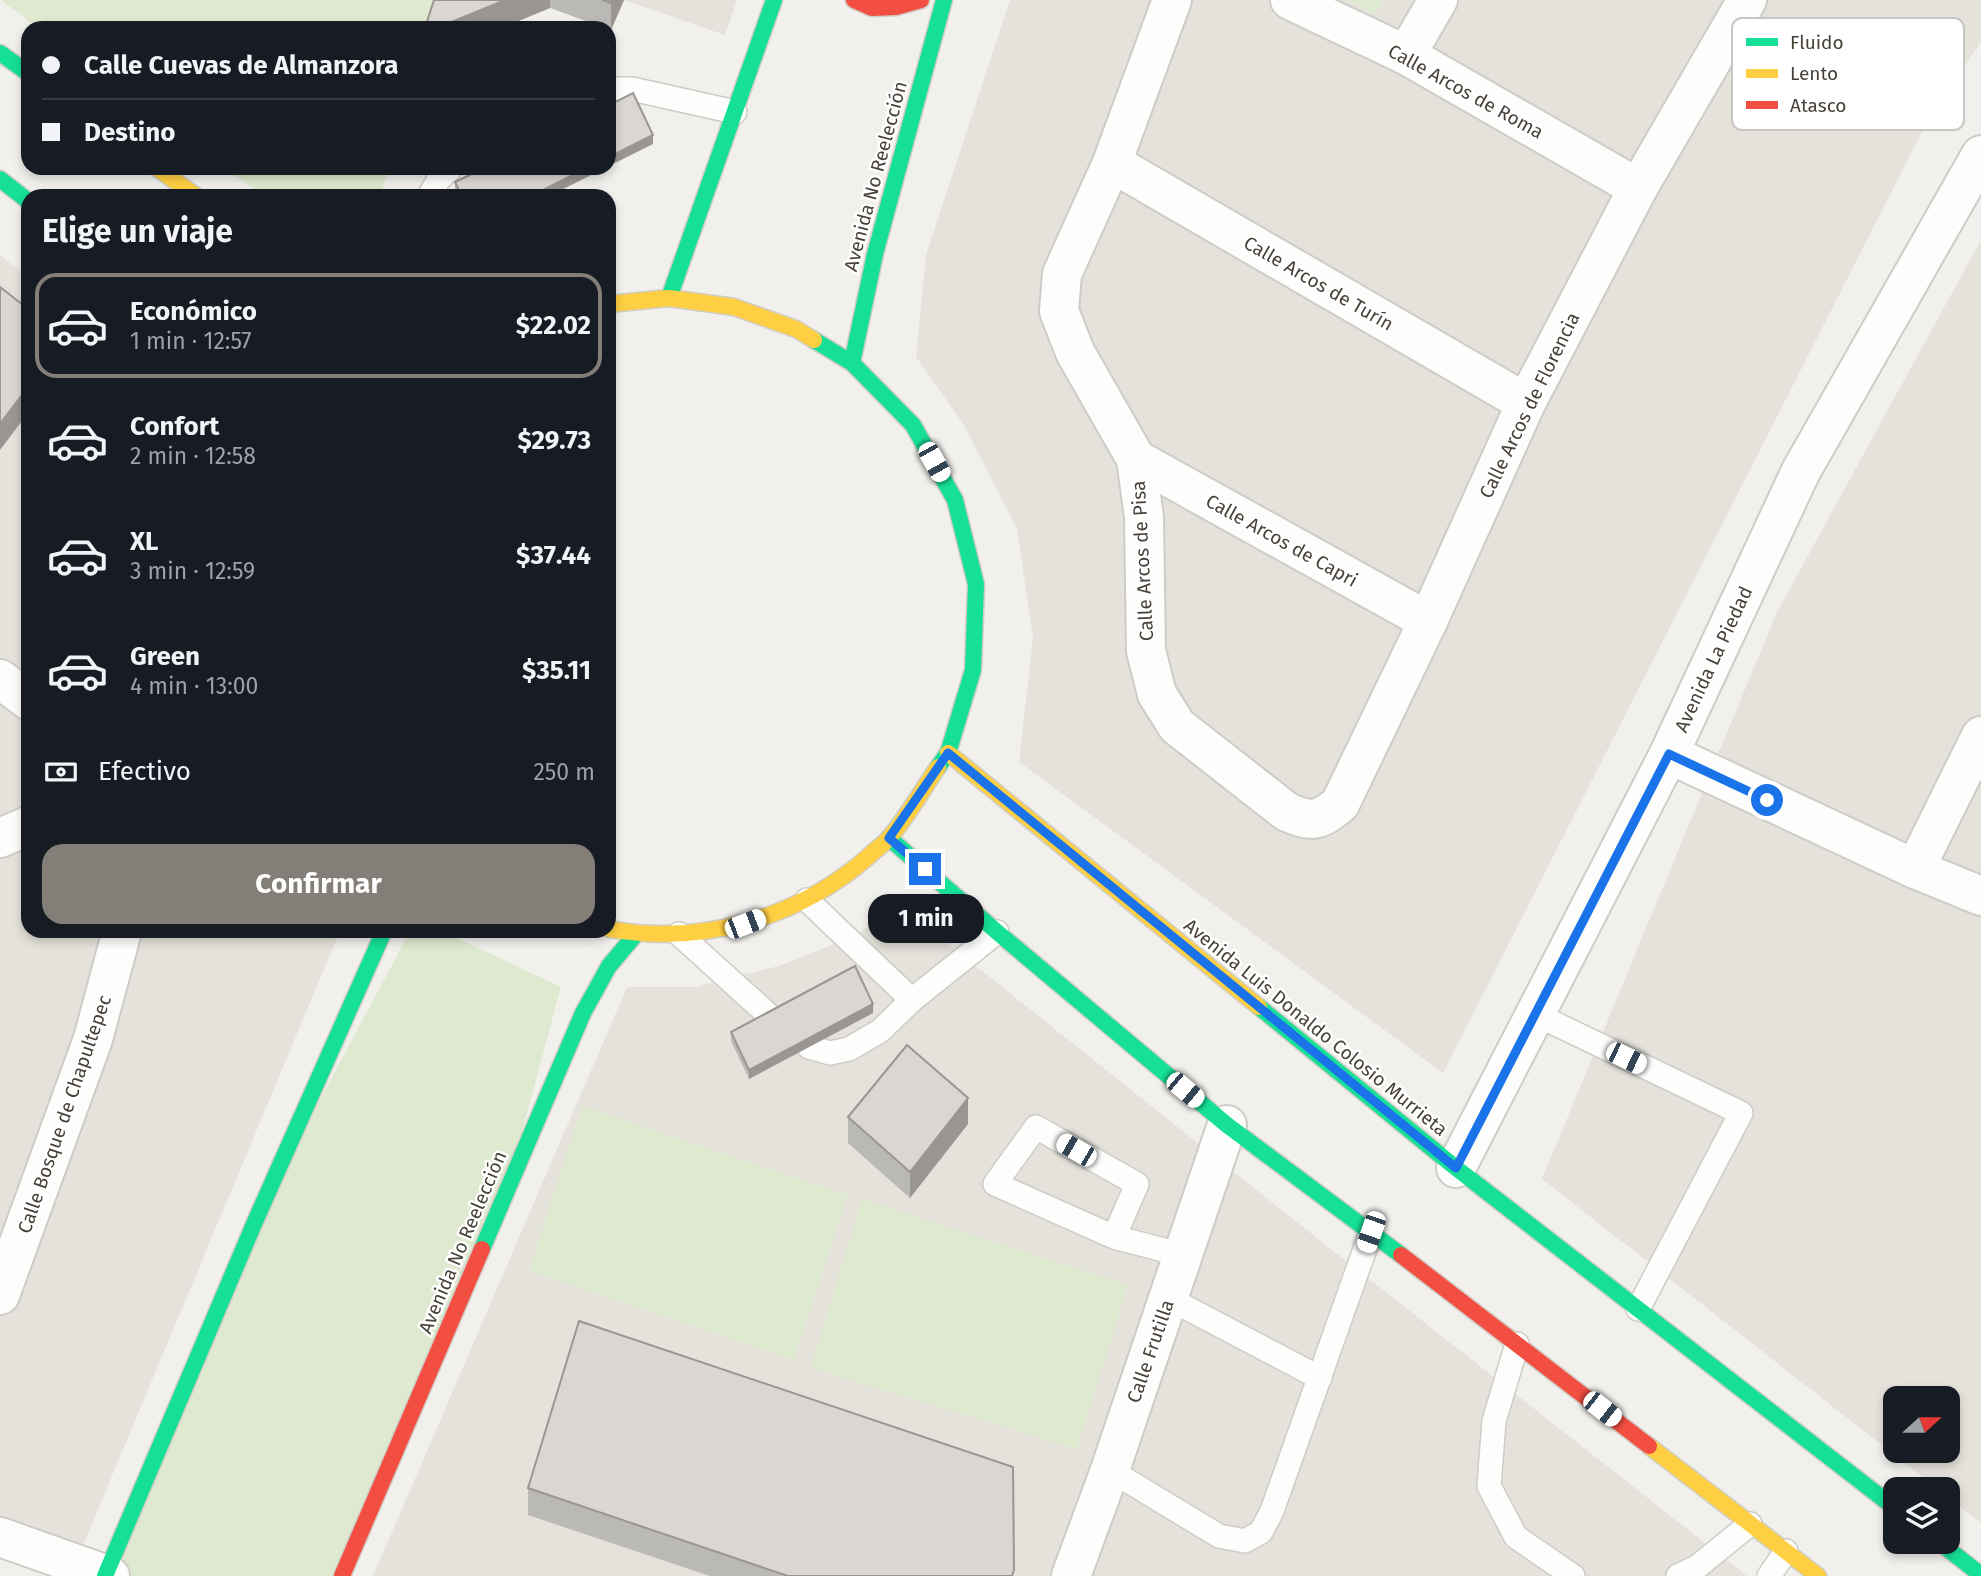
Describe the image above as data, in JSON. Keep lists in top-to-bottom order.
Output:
{
  "streets": {
    "main road": ["Avenida No Reelección", "Avenida Luis Donaldo Colosio Murrieta"],
    "street": [
      "Calle Arcos de Roma",
      "Calle Arcos de Turín",
      "Calle Arcos de Florencia",
      "Calle Arcos de Capri",
      "Calle Arcos de Pisa",
      "Avenida La Piedad",
      "Calle Bosque de Chapultepec",
      "Calle Frutilla"
    ]
  },
  "crossings": [
    ["Calle Arcos de Roma", "Calle Arcos de Florencia"],
    ["Calle Arcos de Turín", "Calle Arcos de Florencia"],
    ["Calle Arcos de Turín", "Calle Arcos de Pisa"],
    ["Calle Arcos de Florencia", "Calle Arcos de Capri"],
    ["Calle Arcos de Florencia", "Calle Arcos de Pisa"],
    ["Calle Arcos de Capri", "Calle Arcos de Pisa"],
    ["Avenida La Piedad", "Avenida Luis Donaldo Colosio Murrieta"]
  ],
  "legend": ["Fluido", "Lento", "Atasco"],
  "north": "right",
  "page": {
    "banner": ["Calle Cuevas de Almanzora", "Destino"],
    "heading": "Elige un viaje",
    "list": [
      {
        "name": "Económico",
        "note": "1 min · 12:57",
        "value": "$22.02"
      },
      {
        "name": "Confort",
        "note": "2 min · 12:58",
        "value": "$29.73"
      },
      {
        "name": "XL",
        "note": "3 min · 12:59",
        "value": "$37.44"
      },
      {
        "name": "Green",
        "note": "4 min · 13:00",
        "value": "$35.11"
      }
    ],
    "pay": ["Efectivo", "250 m"],
    "buttons": "Confirmar",
    "bubble": "1 min"
  }
}
